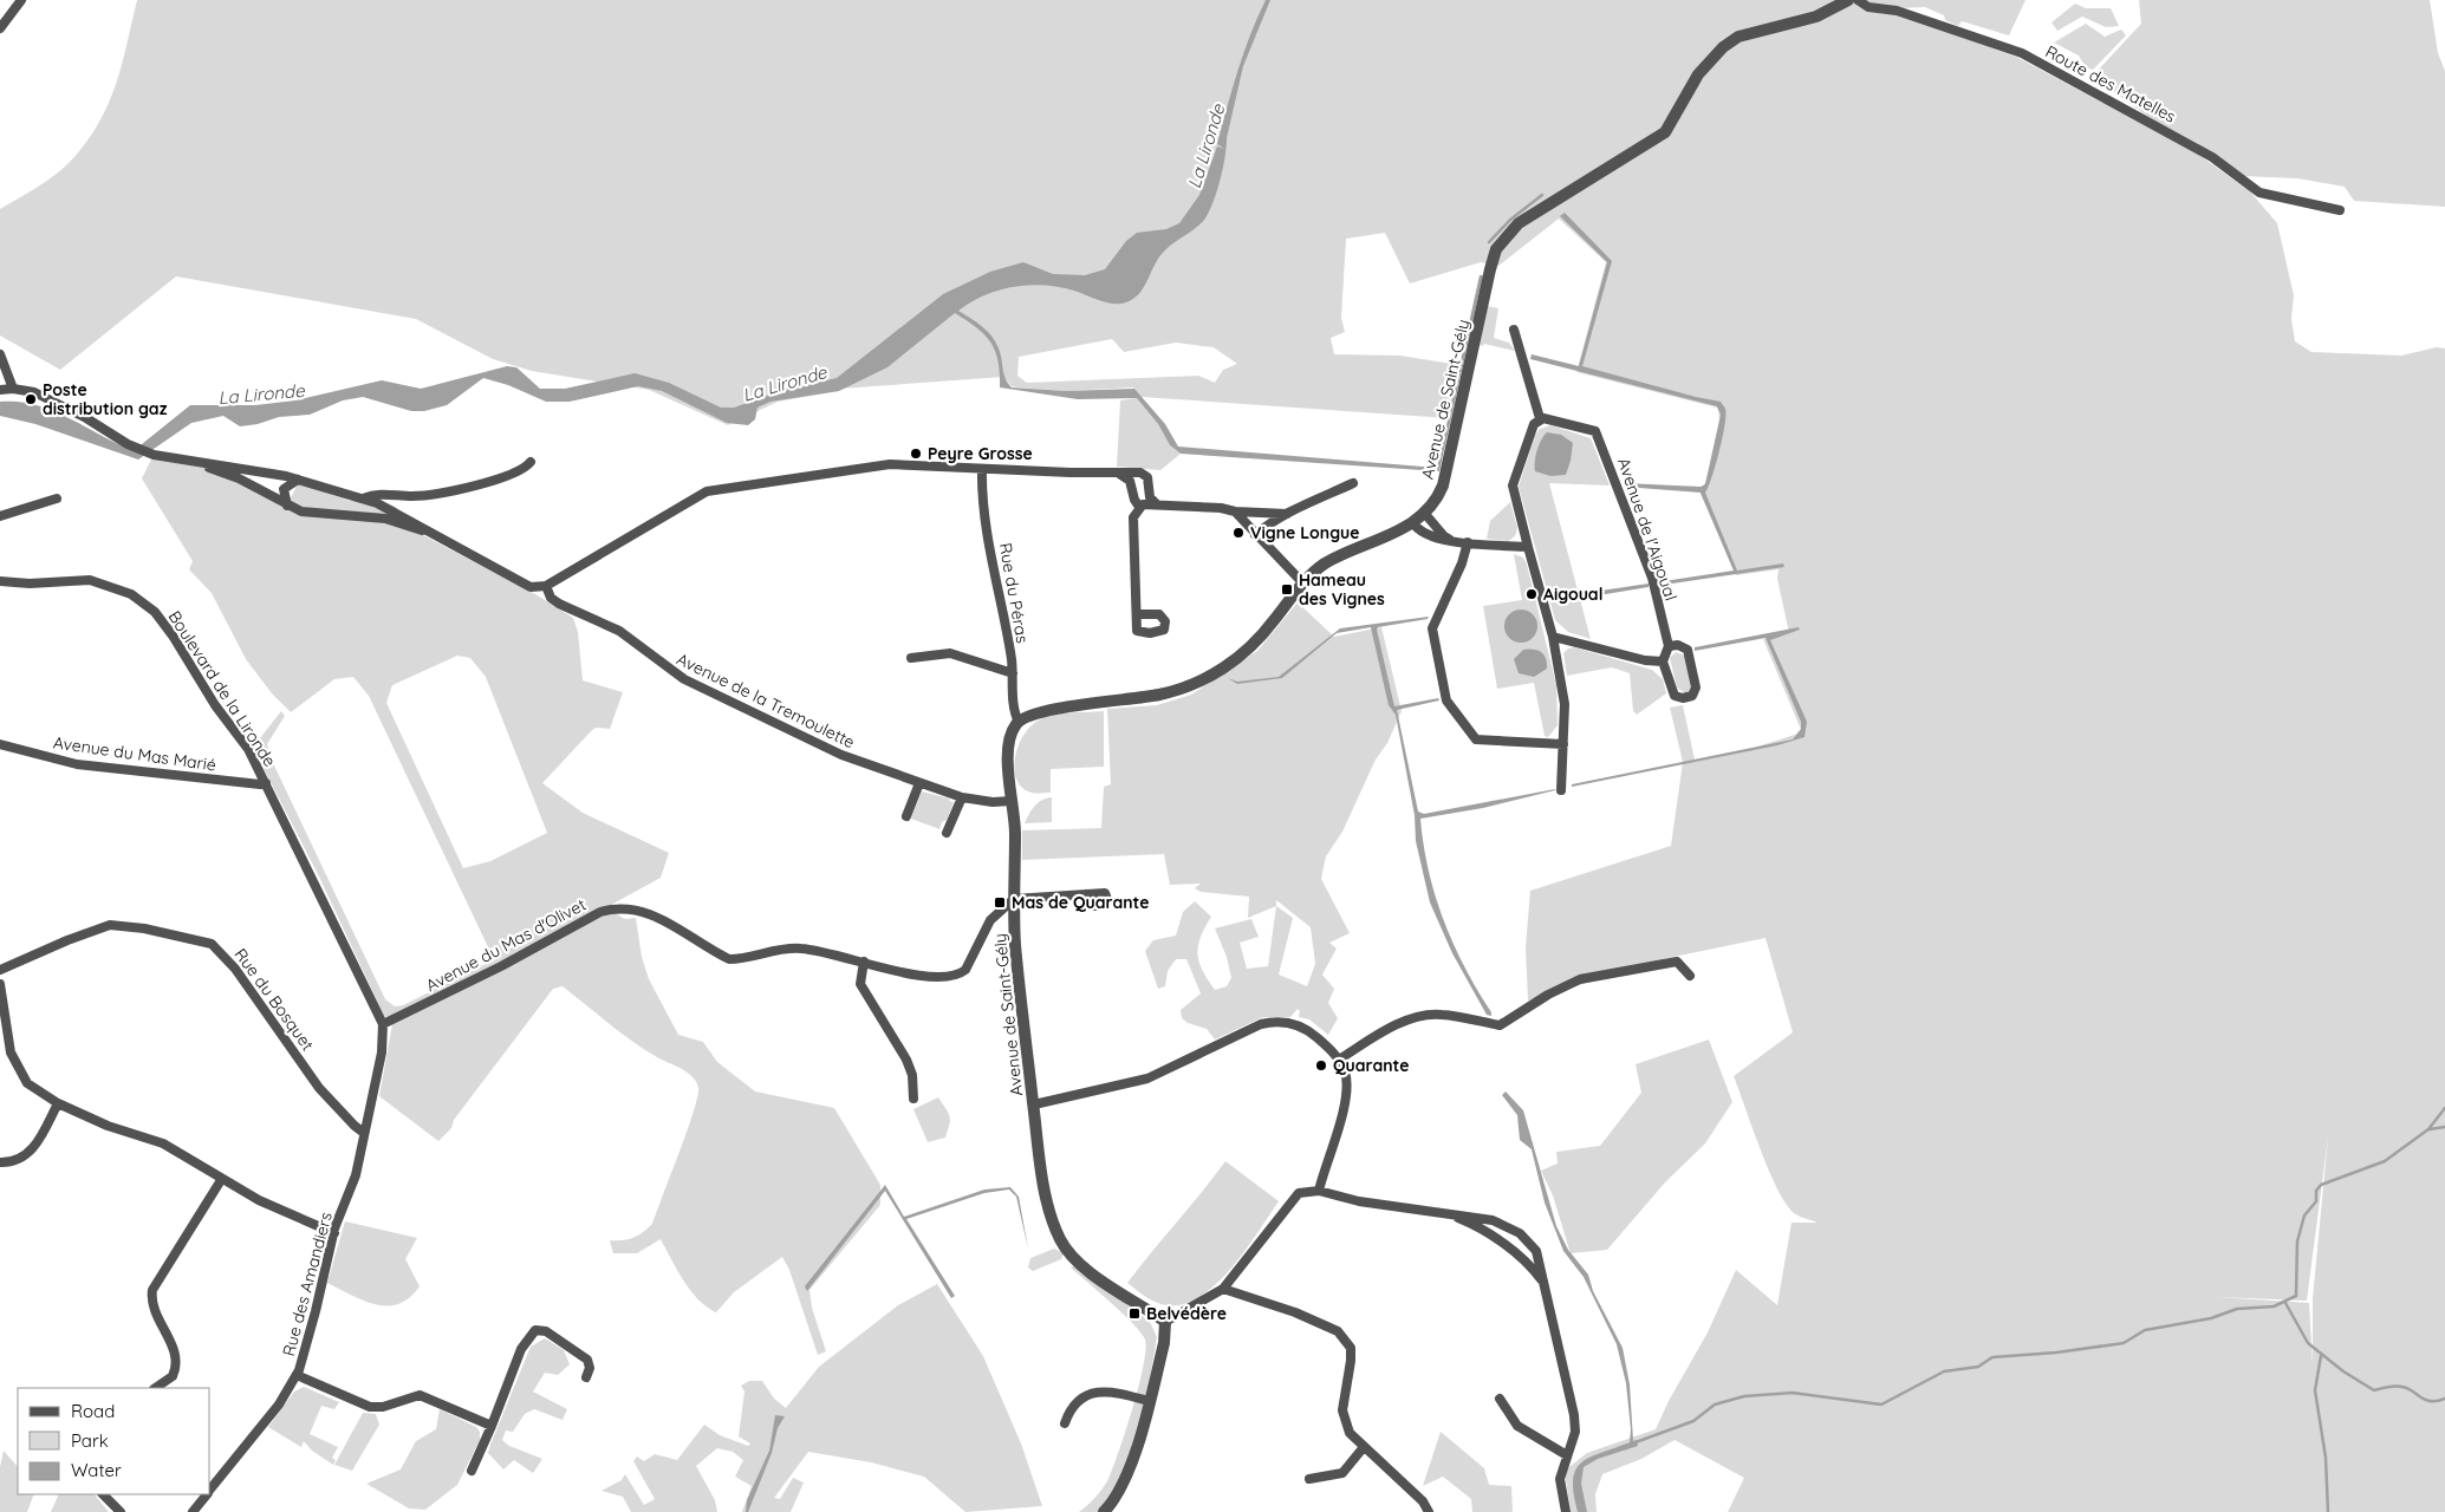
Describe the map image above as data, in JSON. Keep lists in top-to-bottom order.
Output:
{
  "streets": {
    "street": [
      "Route des Matelles",
      "Avenue de Saint-Gély",
      "Avenue de l'Aigoual",
      "Rue du Péras",
      "Boulevard de la Lironde",
      "Avenue de la Tremoulette",
      "Avenue du Mas Marié",
      "Avenue du Mas d'Olivet",
      "Rue du Bosquet",
      "Rue des Amandiers"
    ]
  },
  "crossings": [
    ["Avenue de Saint-Gély", "Rue du Péras"],
    ["Avenue de Saint-Gély", "Avenue de la Tremoulette"],
    ["Avenue de Saint-Gély", "Avenue du Mas d'Olivet"],
    ["Boulevard de la Lironde", "Avenue du Mas Marié"],
    ["Boulevard de la Lironde", "Avenue du Mas d'Olivet"],
    ["Boulevard de la Lironde", "Rue des Amandiers"],
    ["Avenue du Mas d'Olivet", "Rue des Amandiers"],
    ["Rue du Bosquet", "Rue des Amandiers"]
  ],
  "water": ["La Lironde"],
  "places": {
    "other": [
      "Poste distribution gaz",
      "Peyre Grosse",
      "Vigne Longue",
      "Aigoual",
      "Quarante"
    ],
    "transit": ["Hameau des Vignes", "Mas de Quarante", "Belvédère"]
  },
  "legend": ["Road", "Park", "Water"]
}
